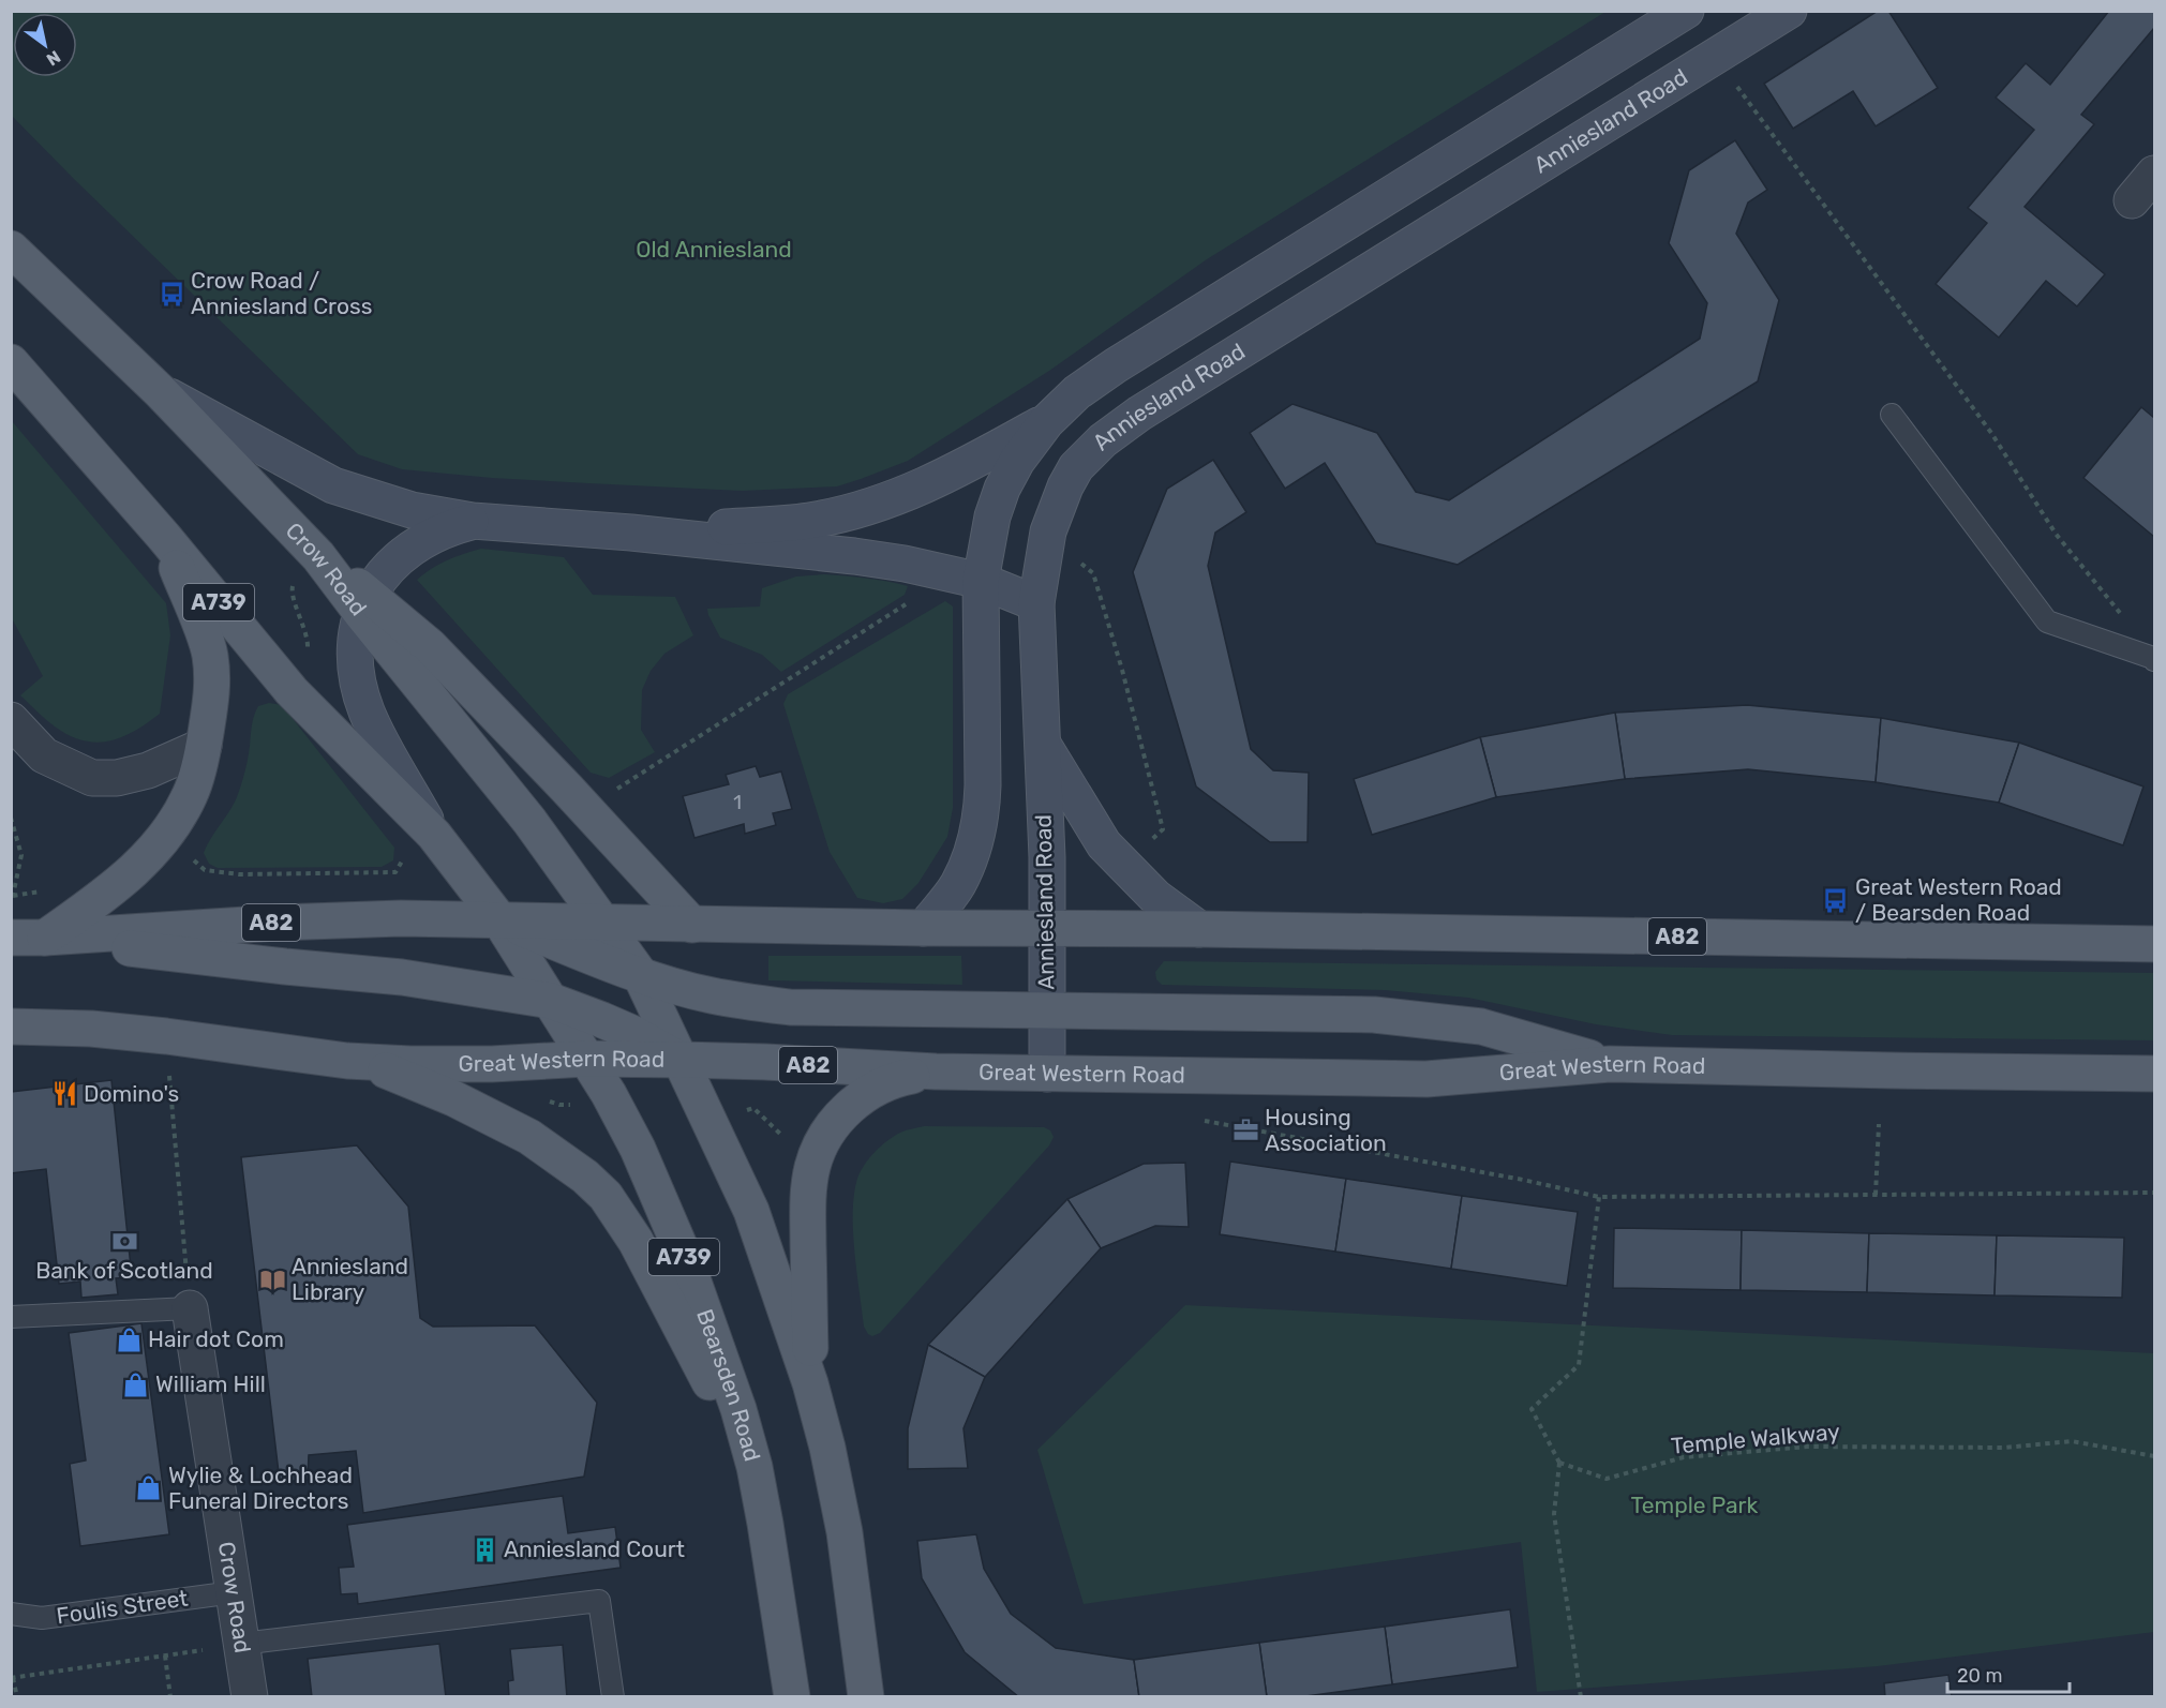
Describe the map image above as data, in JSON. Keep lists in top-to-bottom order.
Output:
{
  "streets": {
    "main road": [
      "Crow Road",
      "A739",
      "A82",
      "Great Western Road",
      "Bearsden Road"
    ],
    "street": ["Anniesland Road"],
    "lane": ["Foulis Street"],
    "path": ["Temple Walkway"]
  },
  "crossings": [
    ["Anniesland Road", "A82"],
    ["Anniesland Road", "Great Western Road"],
    ["Crow Road", "A82"],
    ["Crow Road", "Great Western Road"],
    ["Crow Road", "Foulis Street"],
    ["A739", "A82"],
    ["A739", "Great Western Road"],
    ["A739", "Bearsden Road"],
    ["Great Western Road", "Bearsden Road"]
  ],
  "parks": ["Old Anniesland", "Temple Park"],
  "places": {
    "bus stop": ["Crow Road / Anniesland Cross", "Great Western Road / Bearsden Road"],
    "restaurant": ["Domino's"],
    "office": ["Housing Association"],
    "bank": ["Bank of Scotland"],
    "library": ["Anniesland Library"],
    "shop": ["Hair dot Com", "William Hill", "Wylie & Lochhead Funeral Directors"],
    "building": ["Anniesland Court"]
  },
  "house_numbers": ["1"],
  "scale_bar": "20 m",
  "north": "bottom right"
}
